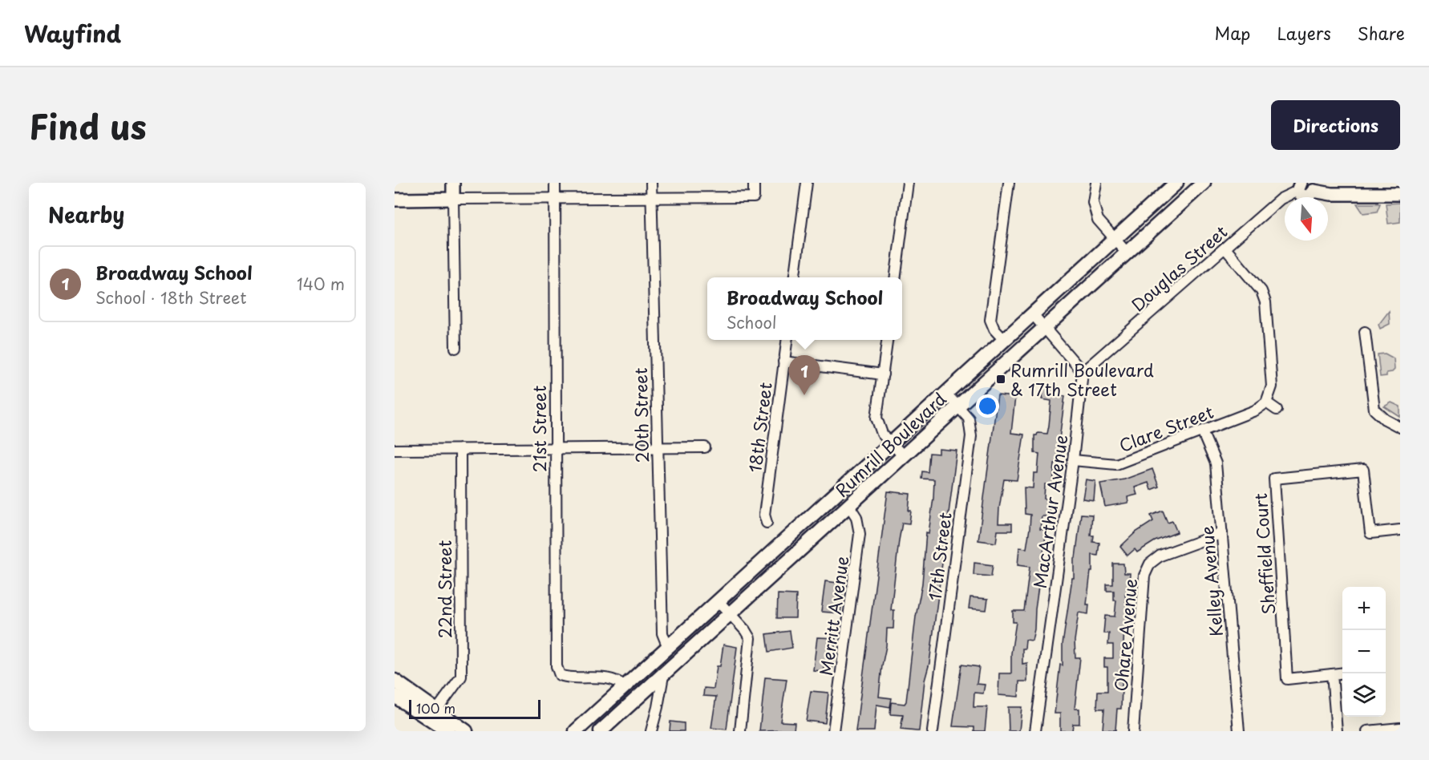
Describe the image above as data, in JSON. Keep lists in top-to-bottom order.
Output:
{
  "streets": {
    "main road": ["Rumrill Boulevard"],
    "street": [
      "Douglas Street",
      "20th Street",
      "18th Street",
      "Clare Street",
      "21st Street",
      "MacArthur Avenue",
      "Sheffield Court",
      "17th Street",
      "Kelley Avenue",
      "22nd Street",
      "Merritt Avenue",
      "Ohare Avenue"
    ]
  },
  "crossings": [
    ["Douglas Street", "MacArthur Avenue"],
    ["20th Street", "Rumrill Boulevard"],
    ["Clare Street", "MacArthur Avenue"],
    ["Clare Street", "Kelley Avenue"],
    ["21st Street", "Rumrill Boulevard"],
    ["Rumrill Boulevard", "17th Street"],
    ["Rumrill Boulevard", "Merritt Avenue"],
    ["Kelley Avenue", "Ohare Avenue"]
  ],
  "places": {
    "transit": ["Rumrill Boulevard & 17th Street"]
  },
  "scale_bar": "100 m",
  "north": "bottom",
  "page": {
    "header": "Wayfind",
    "nav": ["Map", "Layers", "Share"],
    "title": "Find us",
    "buttons": "Directions",
    "heading": "Nearby",
    "list": [
      {
        "mark": "1",
        "name": "Broadway School",
        "note": "School · 18th Street",
        "value": "140 m"
      }
    ],
    "popup": ["Broadway School", "School"],
    "pins": "1",
    "map_buttons": ["+", "−"],
    "scale": "100 m"
  }
}
